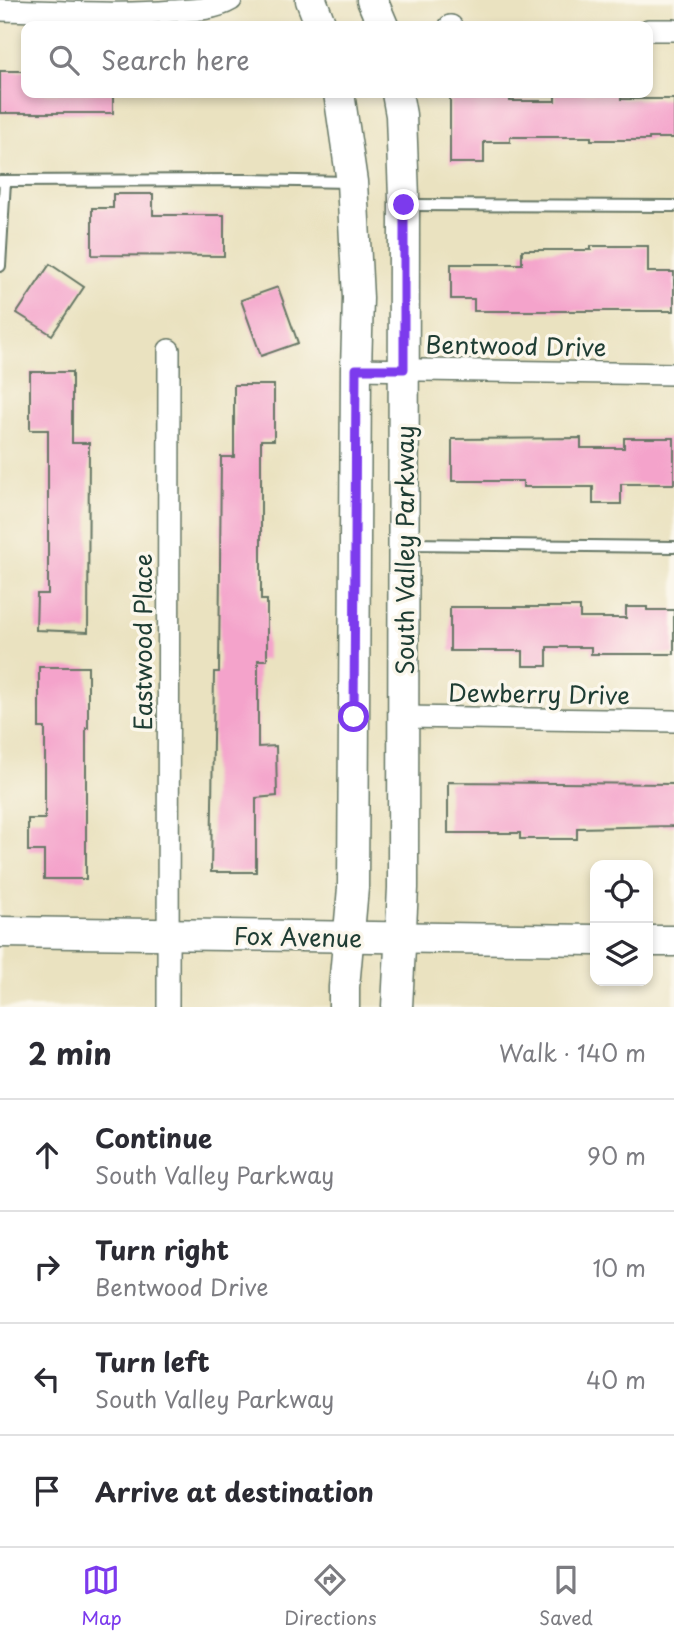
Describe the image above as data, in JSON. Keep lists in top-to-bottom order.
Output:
{
  "streets": {
    "main road": ["South Valley Parkway", "Fox Avenue"],
    "street": ["Bentwood Drive", "Eastwood Place", "Dewberry Drive"]
  },
  "crossings": [
    ["Bentwood Drive", "South Valley Parkway"],
    ["South Valley Parkway", "Dewberry Drive"],
    ["South Valley Parkway", "Fox Avenue"],
    ["Eastwood Place", "Fox Avenue"]
  ],
  "page": {
    "search": "Search here",
    "heading": ["2 min", "Walk · 140 m"],
    "list": [
      ["Continue", "South Valley Parkway", "90 m"],
      ["Turn right", "Bentwood Drive", "10 m"],
      ["Turn left", "South Valley Parkway", "40 m"],
      "Arrive at destination"
    ],
    "nav": ["Map", "Directions", "Saved"]
  }
}
